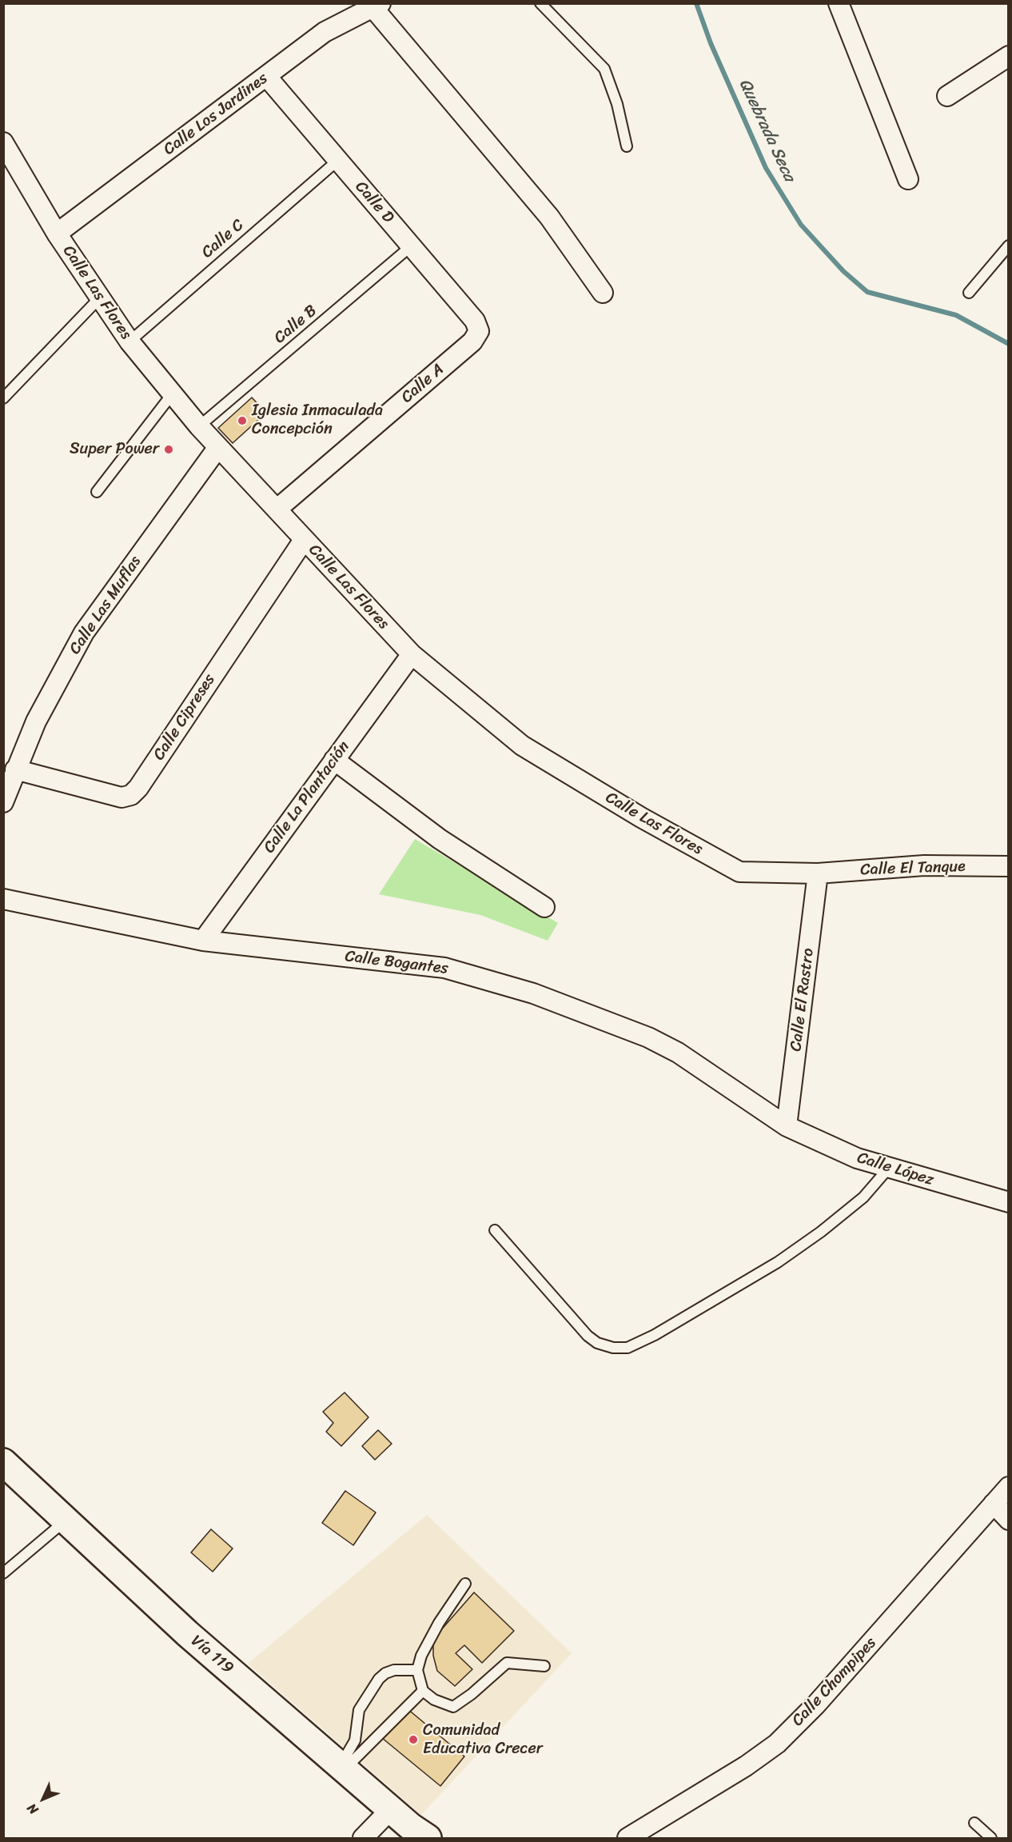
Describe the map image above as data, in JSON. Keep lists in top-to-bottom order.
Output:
{
  "streets": {
    "main road": ["Vía 119"],
    "street": [
      "Calle Los Jardines",
      "Calle D",
      "Calle Las Flores",
      "Calle A",
      "Calle Las Muflas",
      "Calle Cipreses",
      "Calle La Plantación",
      "Calle El Tanque",
      "Calle Bogantes",
      "Calle El Rastro",
      "Calle López",
      "Calle Chompipes"
    ],
    "lane": ["Calle C", "Calle B"]
  },
  "crossings": [
    ["Calle Los Jardines", "Calle D"],
    ["Calle Los Jardines", "Calle Las Flores"],
    ["Calle D", "Calle C"],
    ["Calle D", "Calle B"],
    ["Calle D", "Calle A"],
    ["Calle C", "Calle Las Flores"],
    ["Calle Las Flores", "Calle B"],
    ["Calle Las Flores", "Calle A"],
    ["Calle Las Flores", "Calle Las Muflas"],
    ["Calle Las Flores", "Calle Cipreses"],
    ["Calle Las Flores", "Calle La Plantación"],
    ["Calle Las Flores", "Calle El Tanque"],
    ["Calle Las Flores", "Calle El Rastro"],
    ["Calle Las Muflas", "Calle Cipreses"],
    ["Calle La Plantación", "Calle Bogantes"],
    ["Calle El Tanque", "Calle El Rastro"],
    ["Calle Bogantes", "Calle El Rastro"],
    ["Calle Bogantes", "Calle López"],
    ["Calle El Rastro", "Calle López"]
  ],
  "water": ["Quebrada Seca"],
  "places": ["Iglesia Inmaculada Concepción", "Super Power", "Comunidad Educativa Crecer"],
  "north": "bottom left"
}
